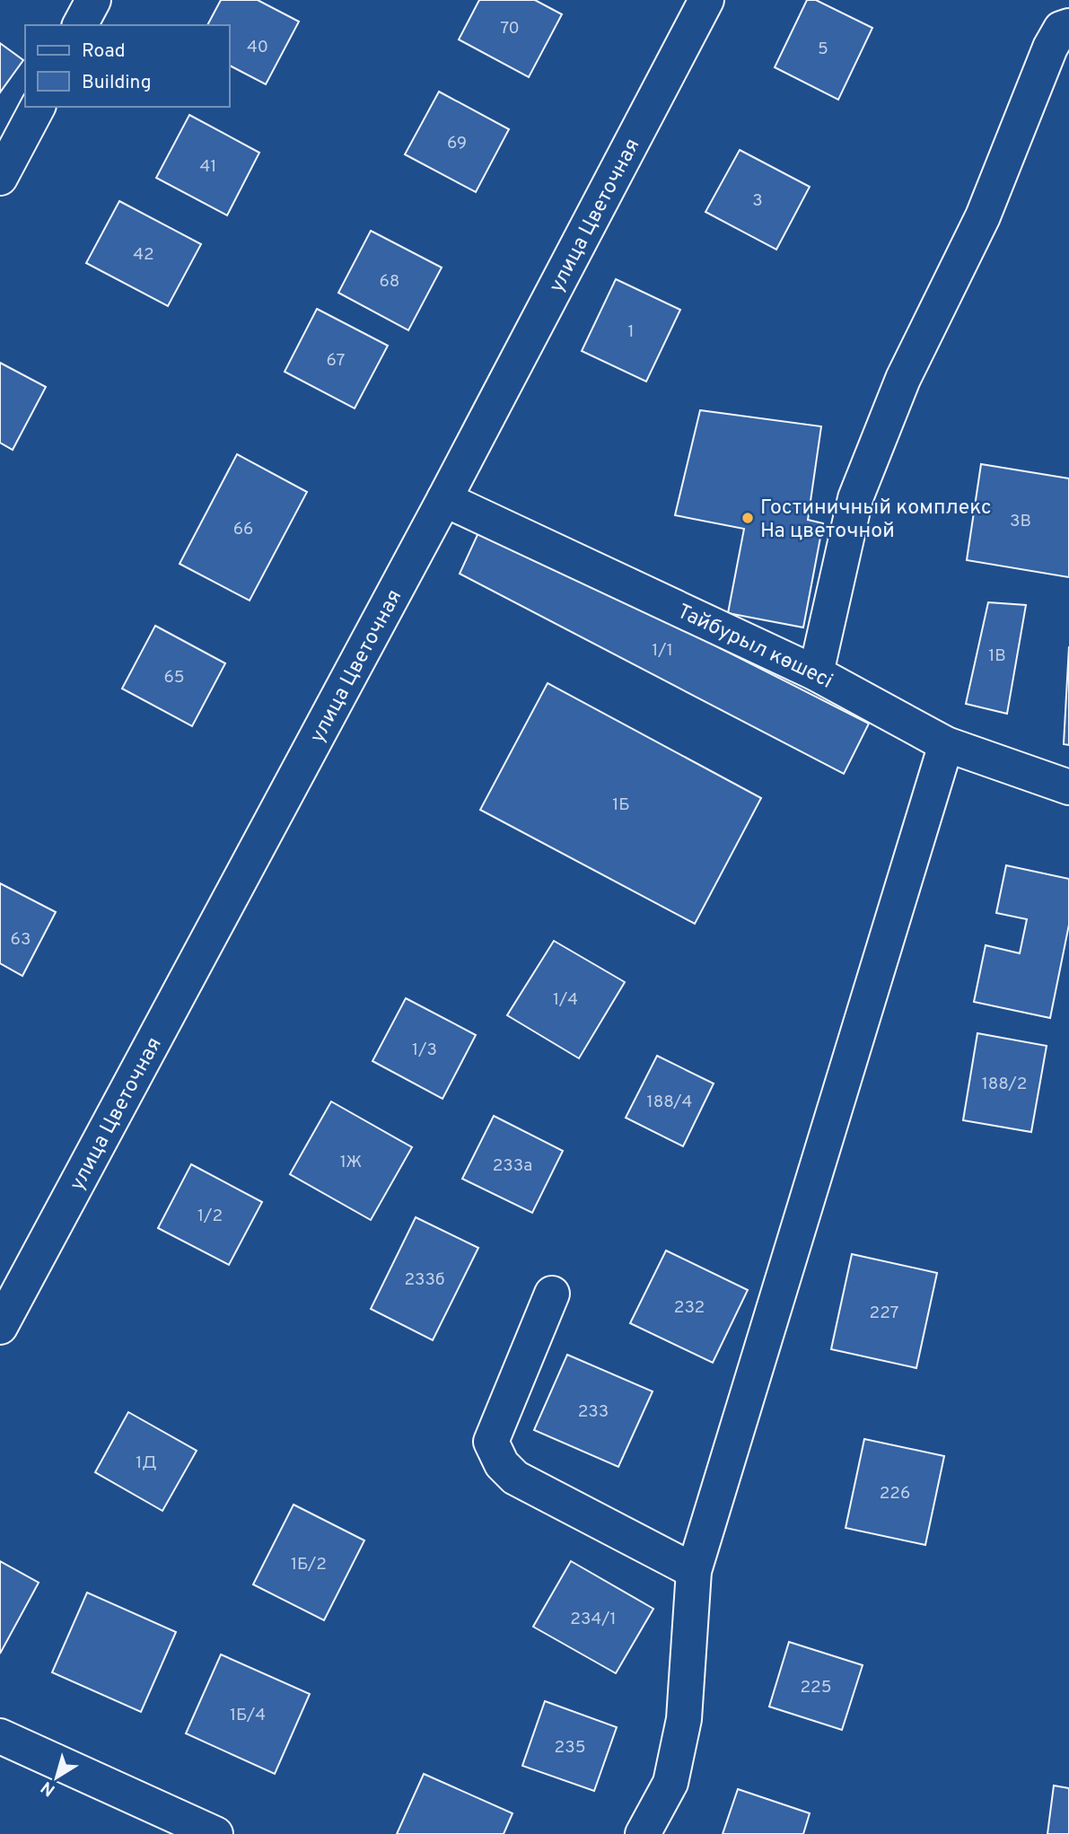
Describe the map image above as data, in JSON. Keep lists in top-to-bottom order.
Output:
{
  "streets": {
    "street": ["улица Цветочная", "Тайбурыл көшесі"]
  },
  "crossings": [
    ["улица Цветочная", "Тайбурыл көшесі"]
  ],
  "places": ["Гостиничный комплекс На цветочной"],
  "house_numbers": [
    "70",
    "40",
    "5",
    "69",
    "41",
    "3",
    "42",
    "68",
    "1",
    "67",
    "3В",
    "66",
    "1/1",
    "1В",
    "65",
    "1Б",
    "63",
    "1/4",
    "1/3",
    "188/2",
    "188/4",
    "1Ж",
    "233а",
    "1/2",
    "233б",
    "232",
    "227",
    "233",
    "1Д",
    "226",
    "1Б/2",
    "234/1",
    "225",
    "1Б/4",
    "235"
  ],
  "legend": ["Road", "Building"],
  "north": "bottom left"
}
